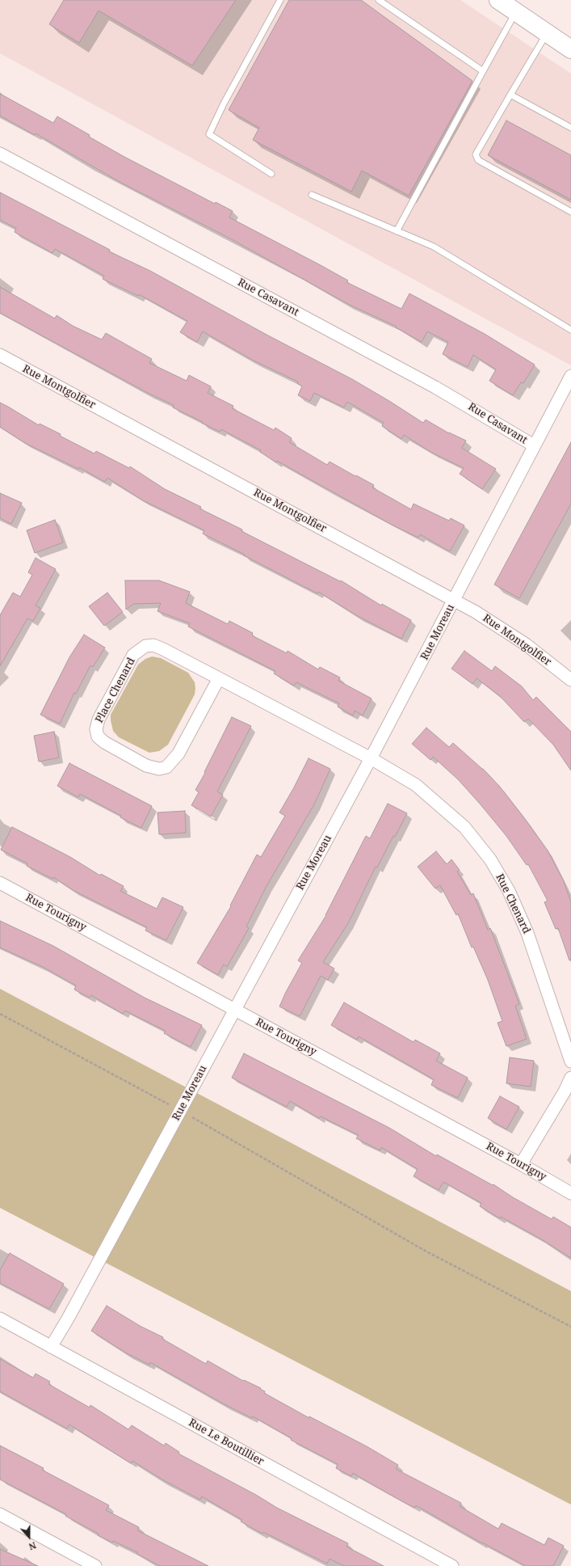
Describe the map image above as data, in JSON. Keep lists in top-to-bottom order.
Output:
{
  "streets": {
    "street": [
      "Rue Casavant",
      "Rue Montgolfier",
      "Rue Moreau",
      "Place Chenard",
      "Rue Chenard",
      "Rue Tourigny",
      "Rue Le Boutillier"
    ]
  },
  "crossings": [
    ["Rue Casavant", "Rue Moreau"],
    ["Rue Montgolfier", "Rue Moreau"],
    ["Rue Moreau", "Place Chenard"],
    ["Rue Moreau", "Rue Chenard"],
    ["Rue Moreau", "Rue Tourigny"],
    ["Rue Moreau", "Rue Le Boutillier"],
    ["Place Chenard", "Rue Chenard"]
  ],
  "north": "bottom"
}
